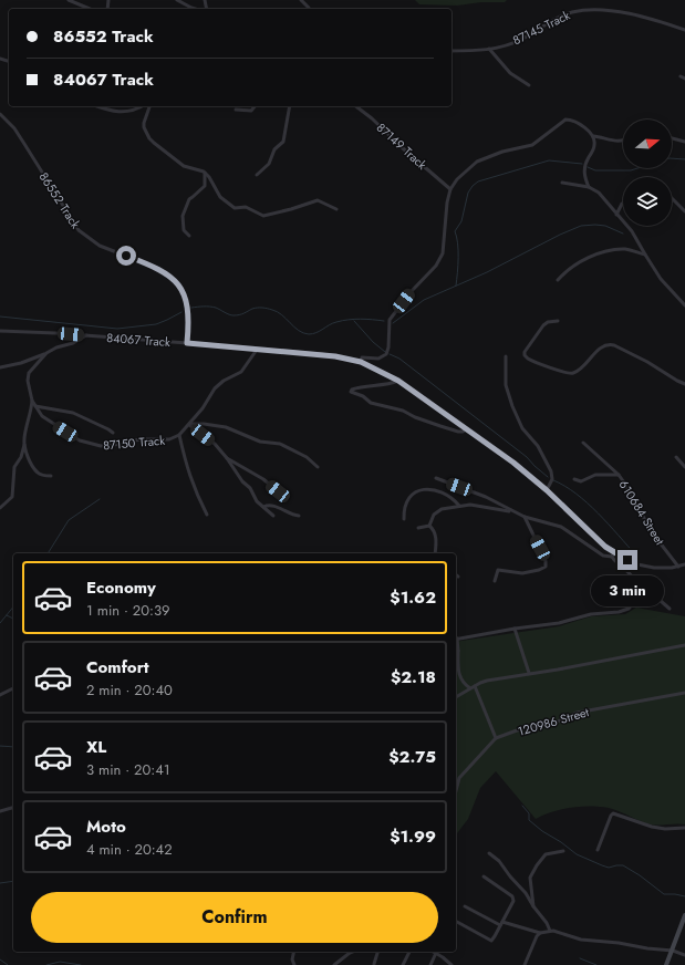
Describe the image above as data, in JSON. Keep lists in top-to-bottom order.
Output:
{
  "streets": {
    "street": [
      "87145 Track",
      "87149 Track",
      "86552 Track",
      "84067 Track",
      "87150 Track",
      "610684 Street",
      "120986 Street"
    ]
  },
  "crossings": [
    ["86552 Track", "84067 Track"],
    ["84067 Track", "87150 Track"],
    ["84067 Track", "610684 Street"]
  ],
  "north": "right",
  "page": {
    "banner": ["86552 Track", "84067 Track"],
    "list": [
      {
        "name": "Economy",
        "note": "1 min · 20:39",
        "value": "$1.62"
      },
      {
        "name": "Comfort",
        "note": "2 min · 20:40",
        "value": "$2.18"
      },
      {
        "name": "XL",
        "note": "3 min · 20:41",
        "value": "$2.75"
      },
      {
        "name": "Moto",
        "note": "4 min · 20:42",
        "value": "$1.99"
      }
    ],
    "bubble": "3 min",
    "buttons": "Confirm"
  }
}
